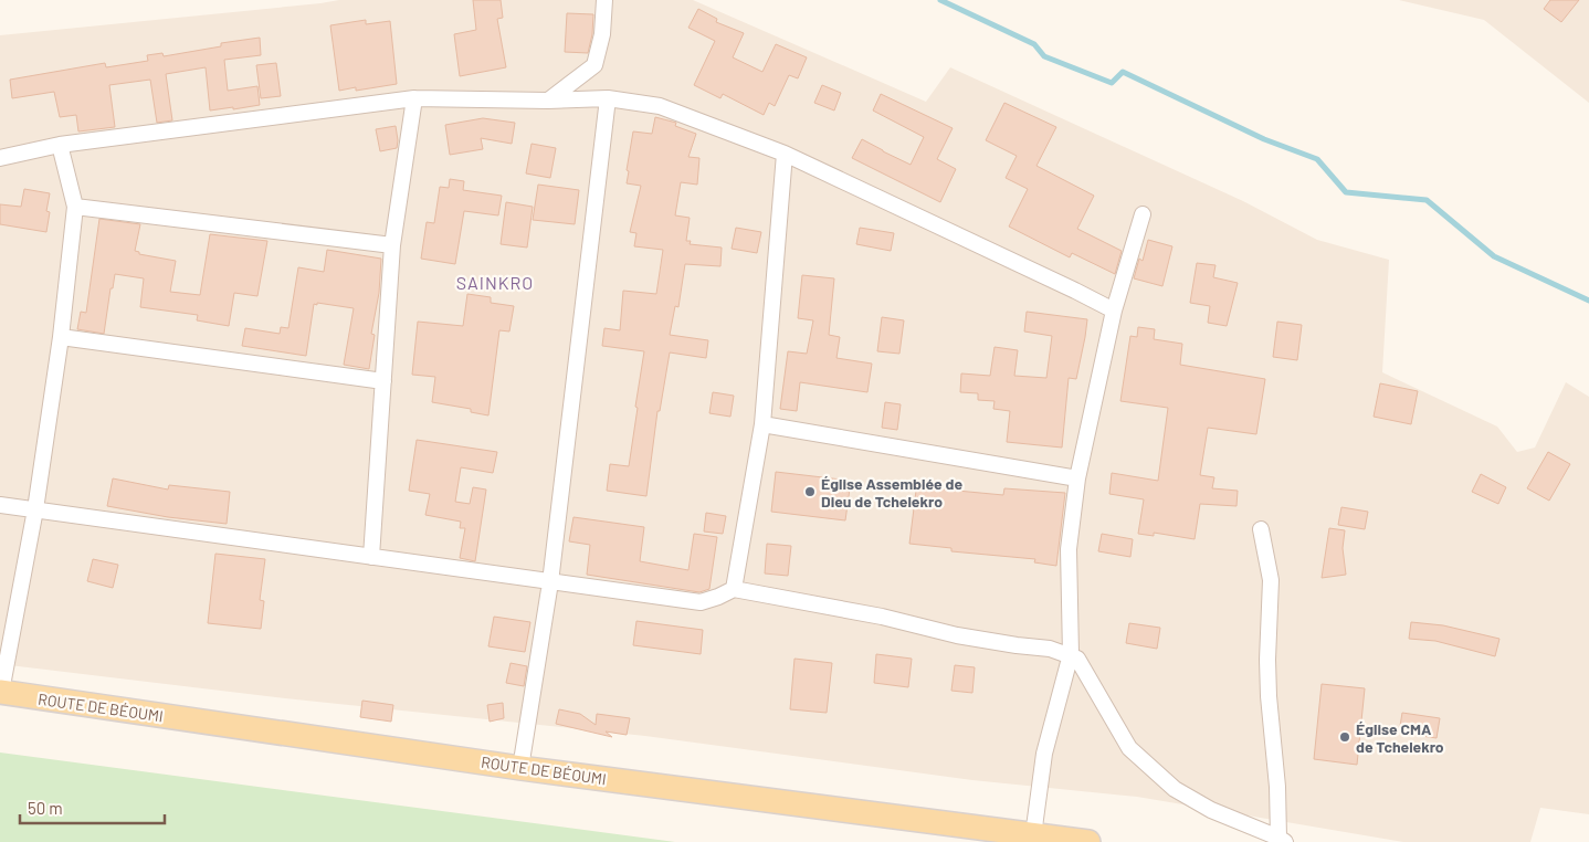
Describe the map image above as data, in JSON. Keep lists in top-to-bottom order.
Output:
{
  "streets": {
    "main road": ["ROUTE DE BÉOUMI"]
  },
  "districts": ["SAINKRO"],
  "places": ["Église Assemblée de Dieu de Tchelekro", "Église CMA de Tchelekro"],
  "scale_bar": "50 m"
}
